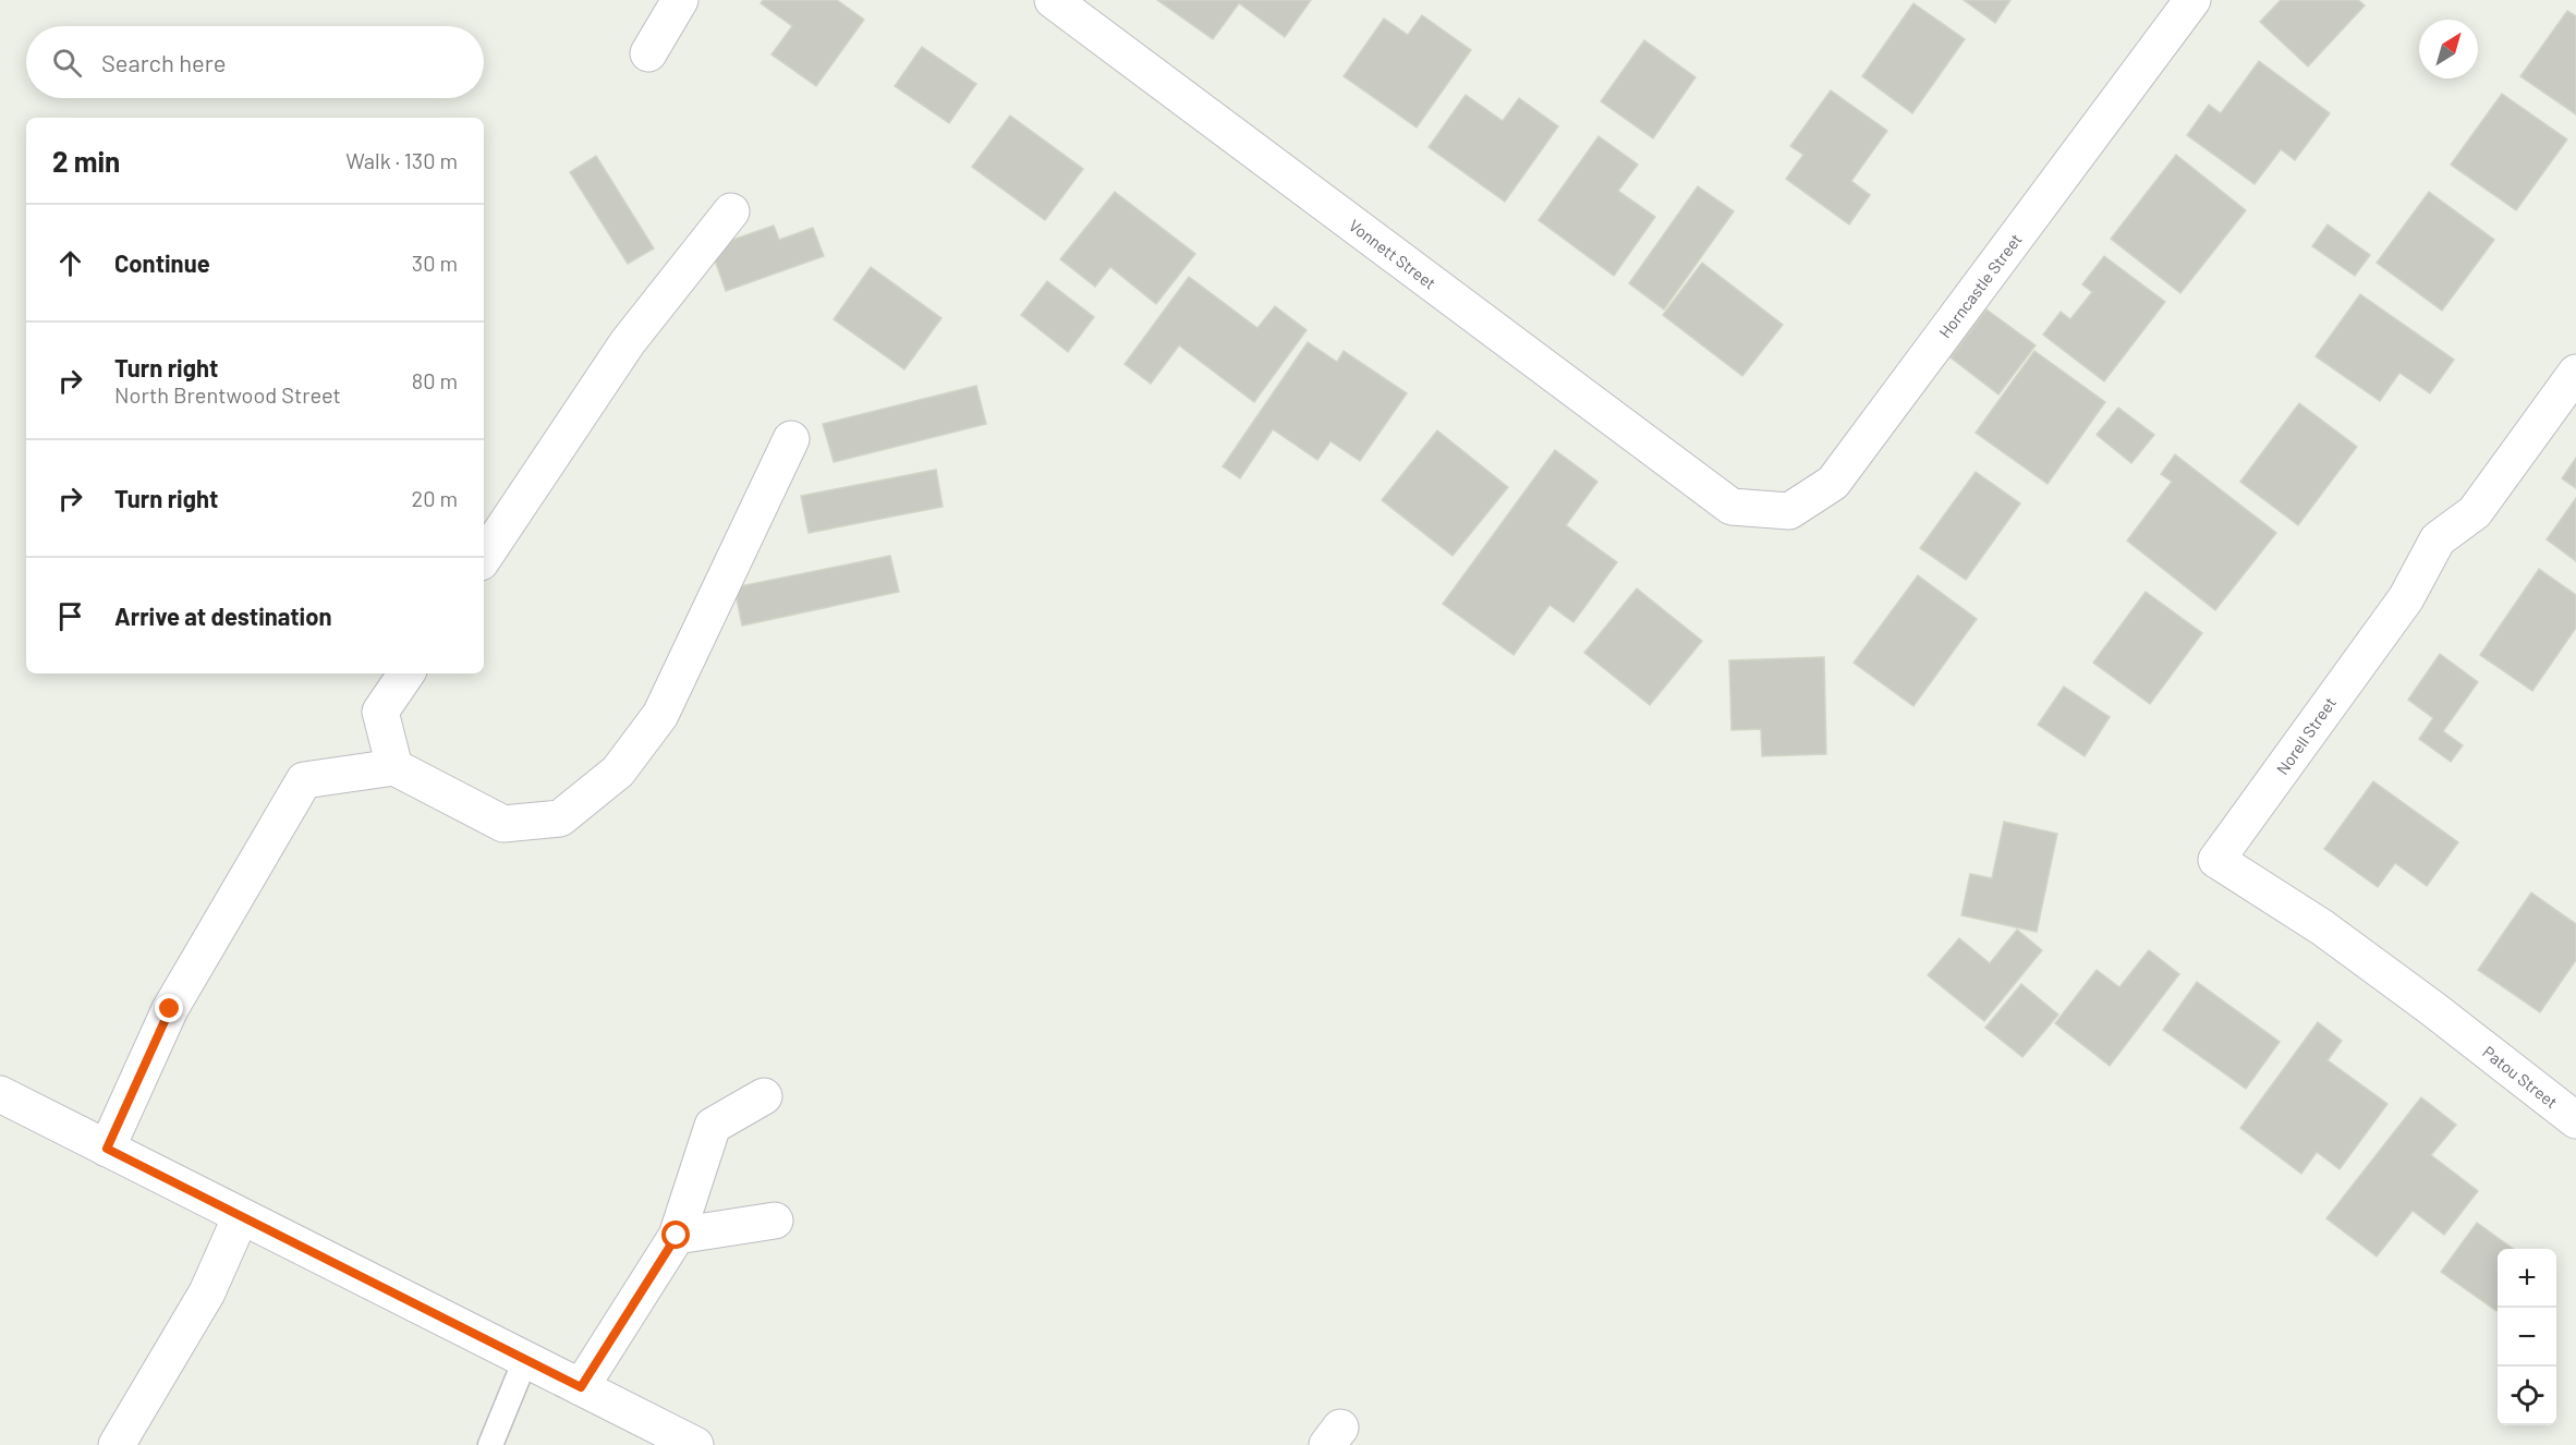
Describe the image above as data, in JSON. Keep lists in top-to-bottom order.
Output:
{
  "streets": {
    "street": [
      "Vonnett Street",
      "Horncastle Street",
      "Norell Street",
      "Patou Street"
    ]
  },
  "crossings": [
    ["Vonnett Street", "Horncastle Street"],
    ["Norell Street", "Patou Street"]
  ],
  "north": "top right",
  "page": {
    "search": "Search here",
    "heading": ["2 min", "Walk · 130 m"],
    "list": [
      ["Continue", "30 m"],
      ["Turn right", "North Brentwood Street", "80 m"],
      ["Turn right", "20 m"],
      "Arrive at destination"
    ],
    "map_buttons": ["+", "−"]
  }
}
